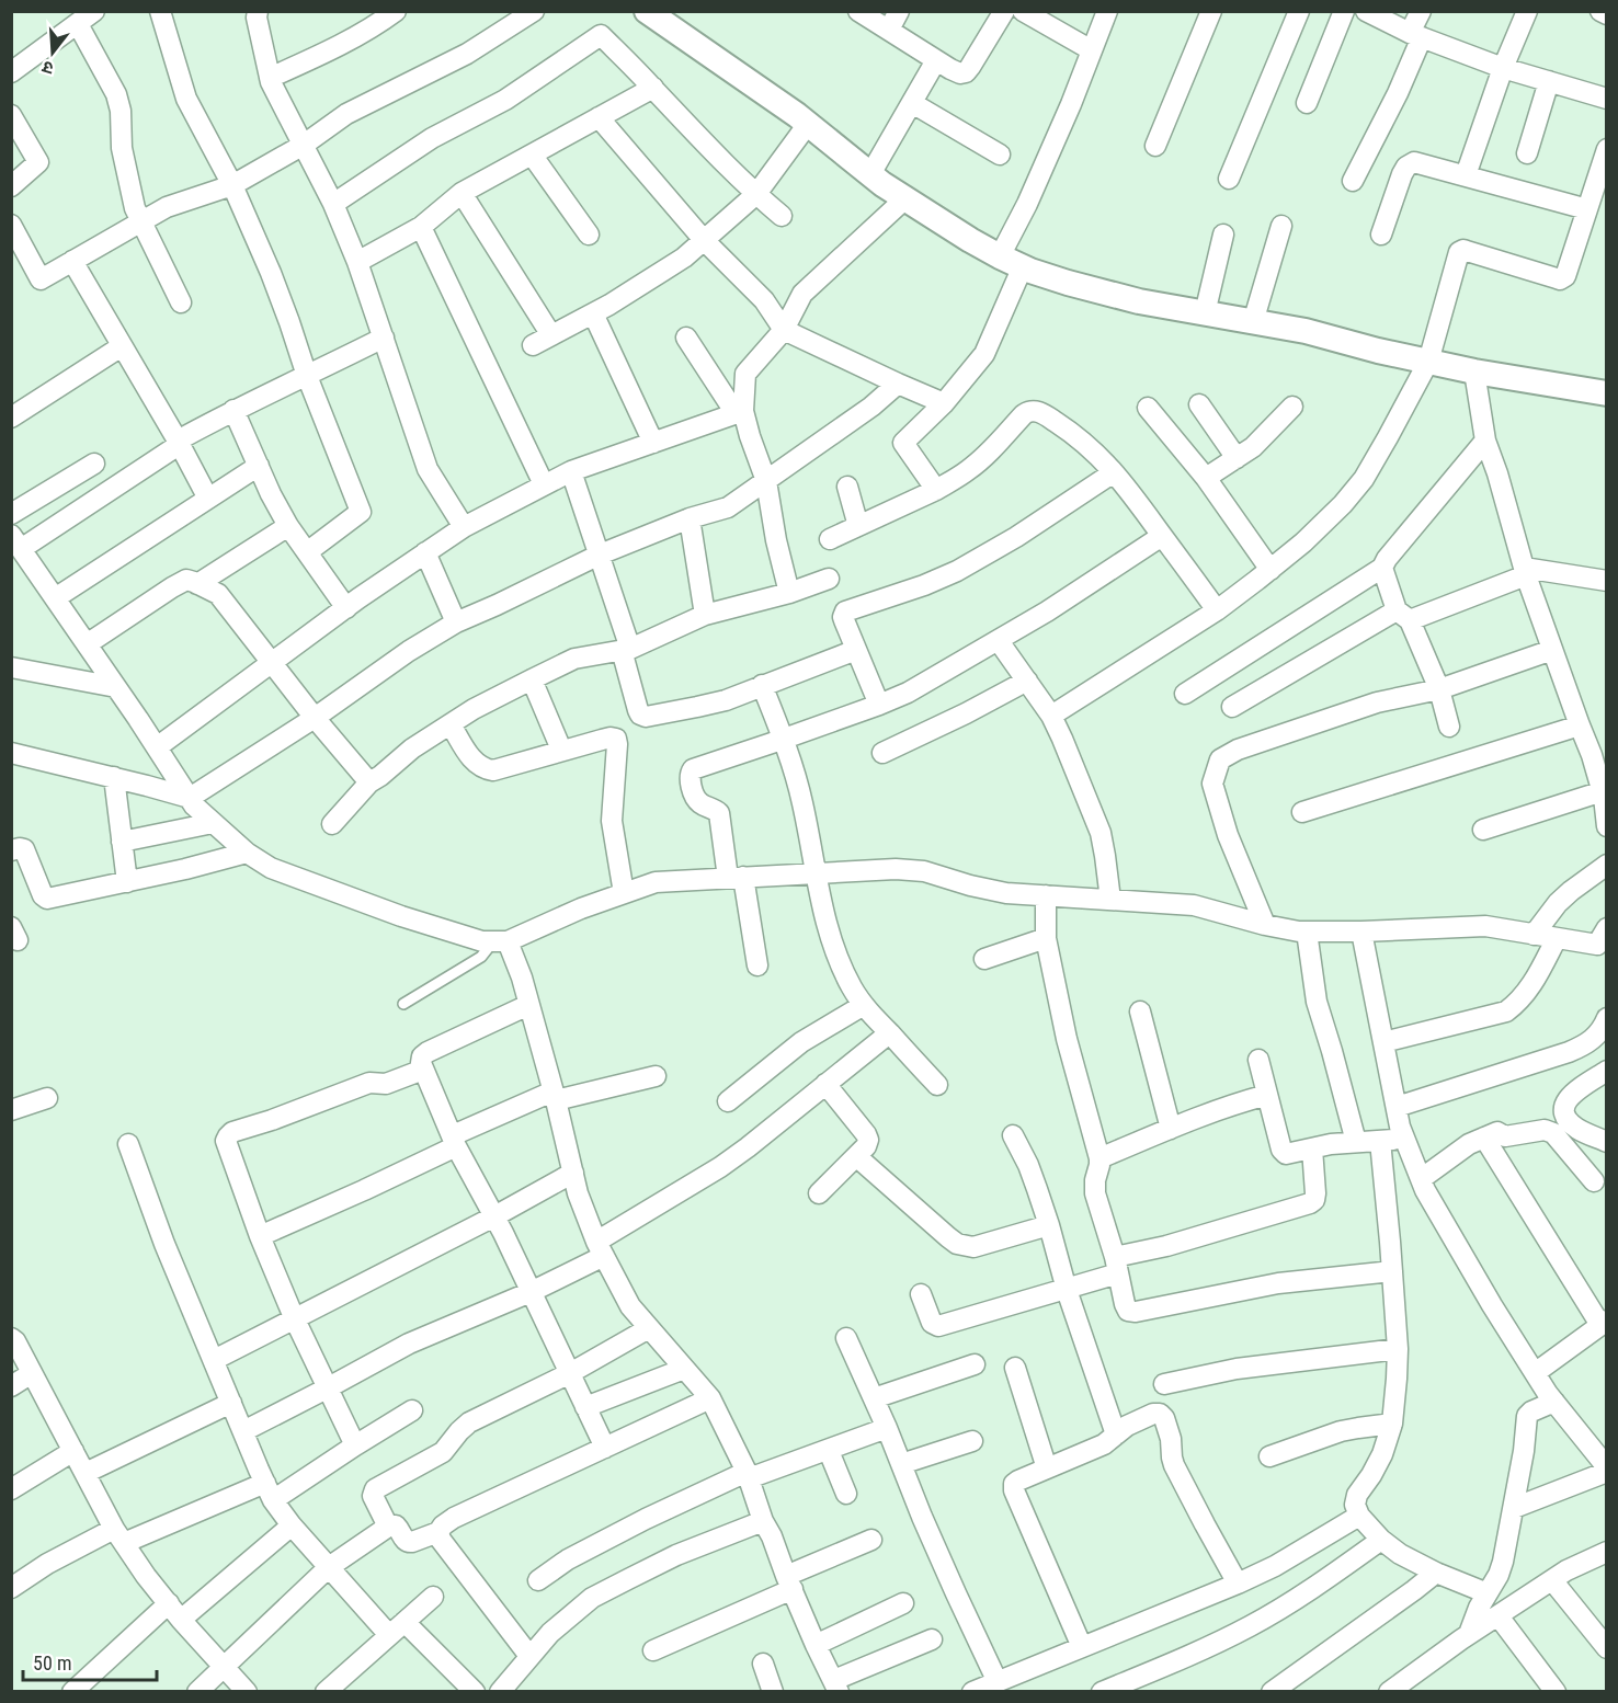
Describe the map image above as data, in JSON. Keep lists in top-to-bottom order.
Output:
{
  "scale_bar": "50 m",
  "north": "bottom"
}
